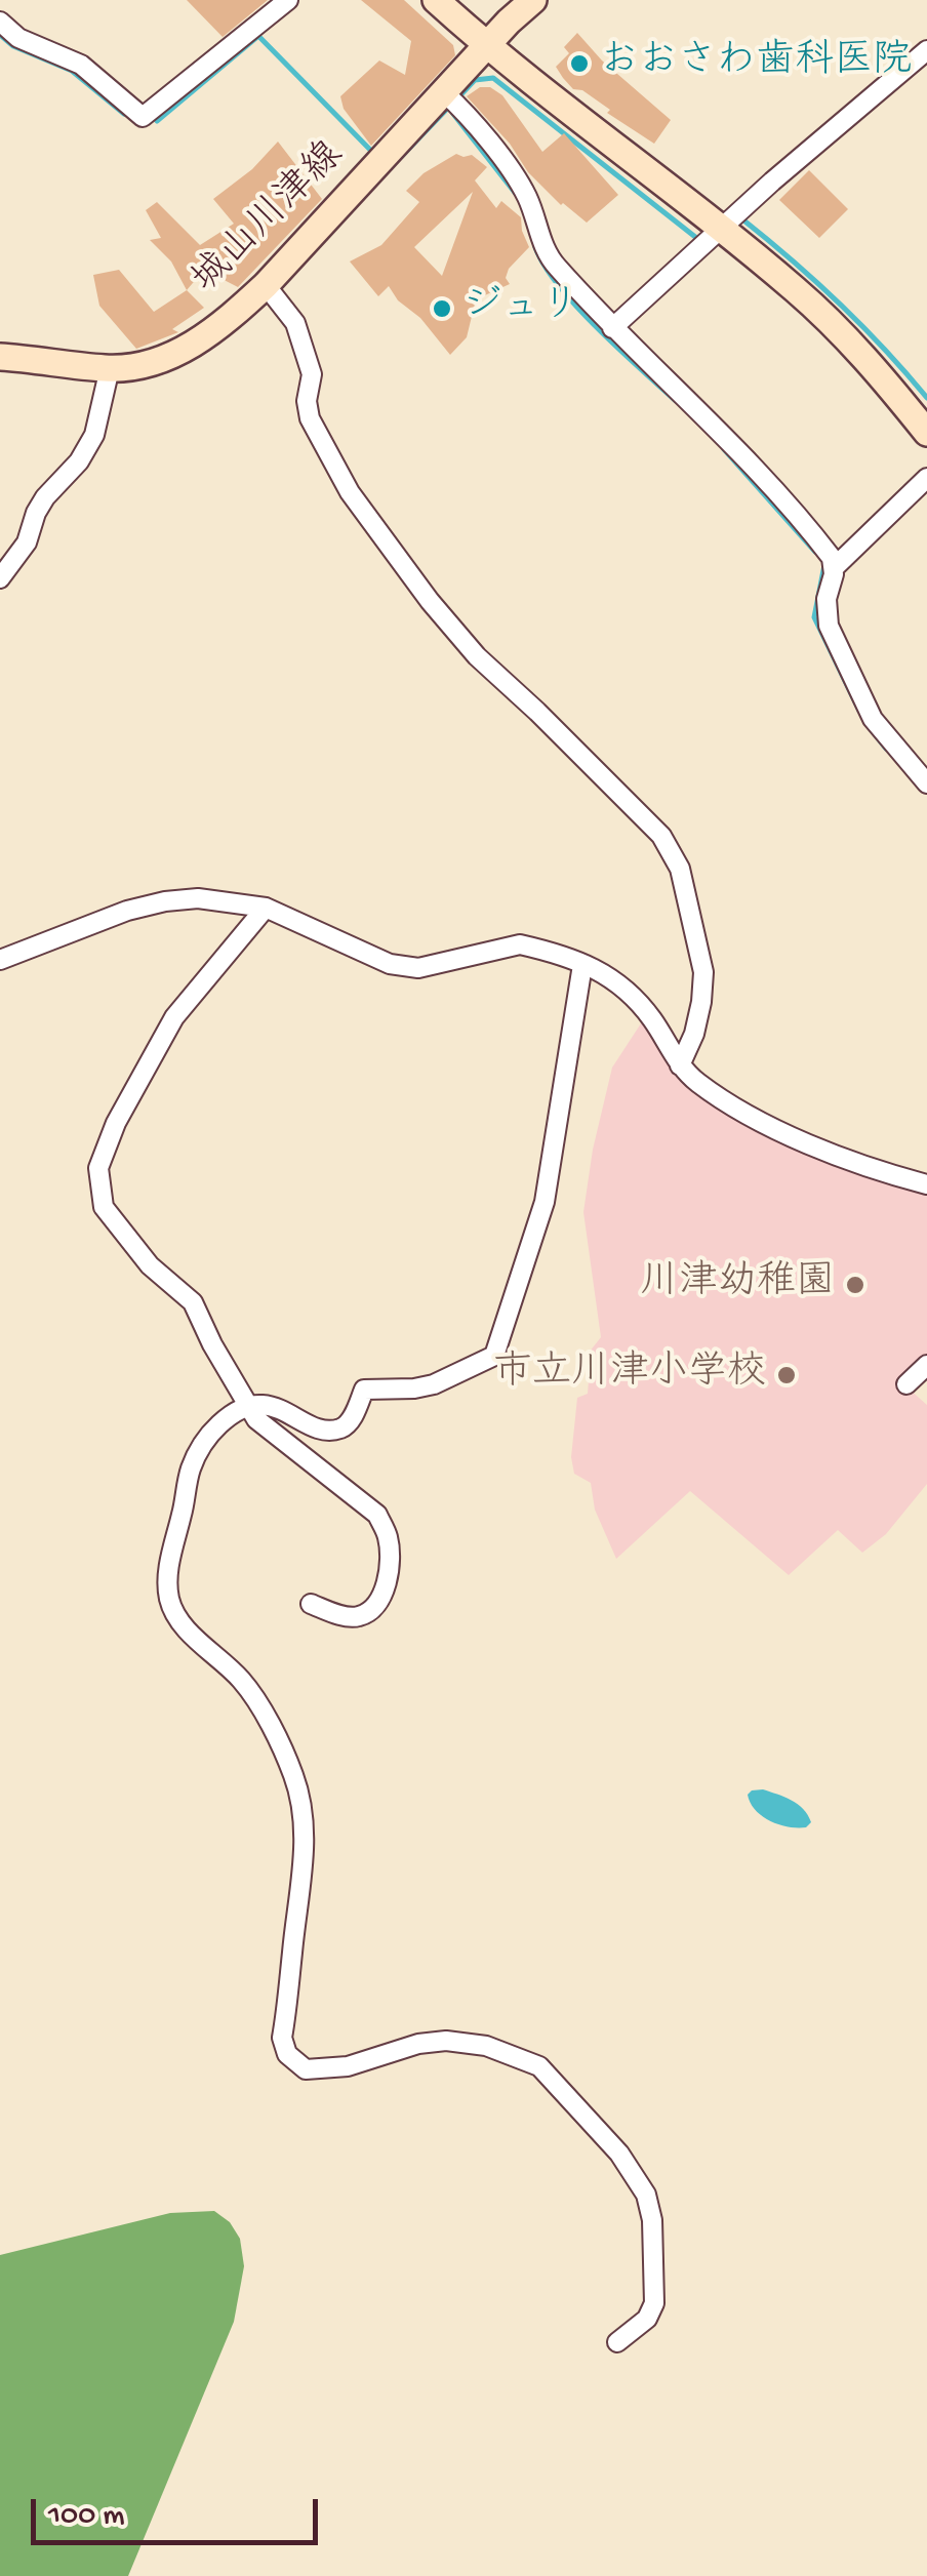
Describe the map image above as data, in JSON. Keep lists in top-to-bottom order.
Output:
{
  "streets": {
    "main road": ["城山川津線"]
  },
  "places": [
    "おおさわ歯科医院",
    "ジュリ",
    "川津幼稚園",
    "市立川津小学校"
  ],
  "scale_bar": "100 m"
}
